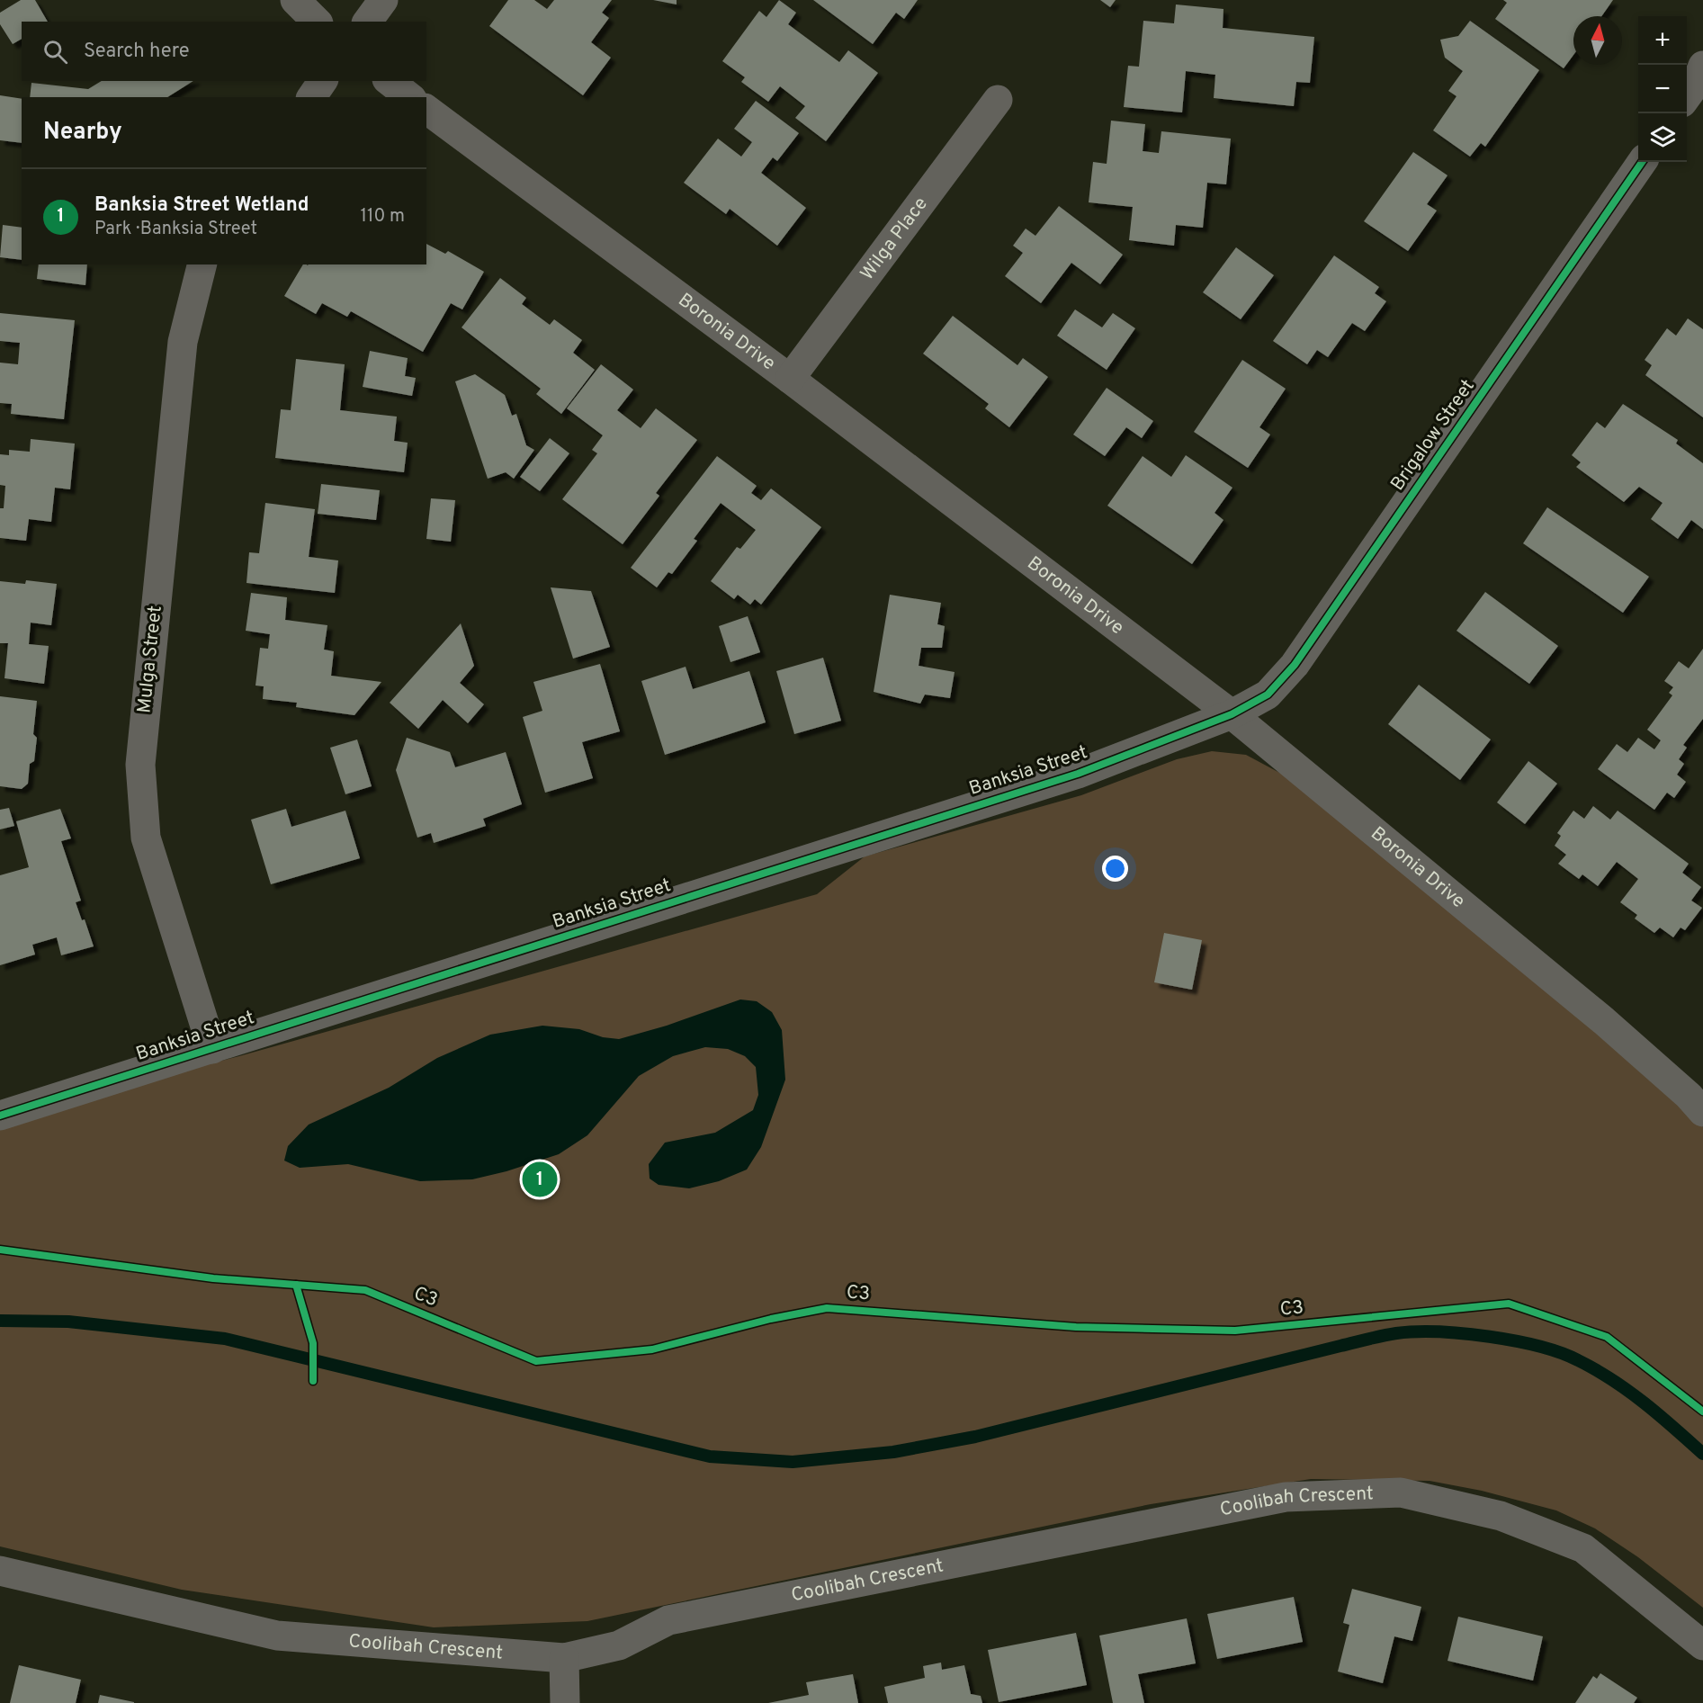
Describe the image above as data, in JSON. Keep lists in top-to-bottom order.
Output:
{
  "streets": {
    "street": [
      "Wilga Place",
      "Boronia Drive",
      "Brigalow Street",
      "Mulga Street",
      "Banksia Street",
      "Coolibah Crescent"
    ],
    "cycle path": ["C3"]
  },
  "crossings": [
    ["Wilga Place", "Boronia Drive"],
    ["Boronia Drive", "Brigalow Street"],
    ["Boronia Drive", "Banksia Street"],
    ["Brigalow Street", "Banksia Street"],
    ["Mulga Street", "Banksia Street"]
  ],
  "north": "top",
  "page": {
    "map_buttons": ["+", "−"],
    "search": "Search here",
    "heading": "Nearby",
    "list": [
      {
        "mark": "1",
        "name": "Banksia Street Wetland",
        "note": "Park · Banksia Street",
        "value": "110 m"
      }
    ],
    "pins": "1"
  }
}
